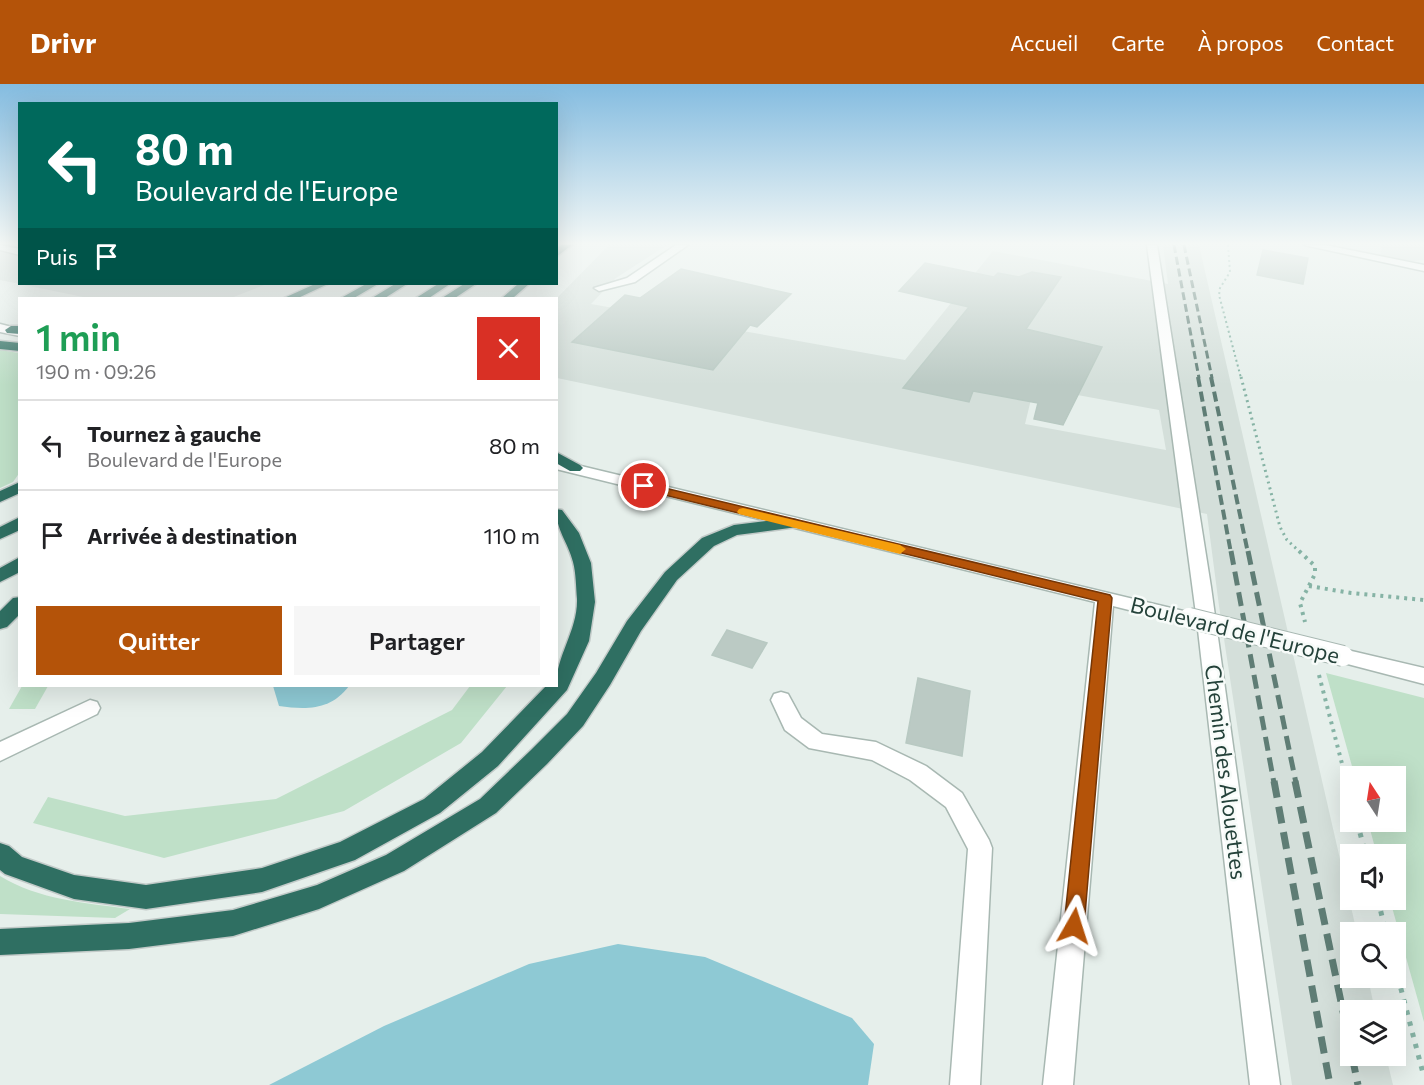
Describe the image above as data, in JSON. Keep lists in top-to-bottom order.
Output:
{
  "streets": {
    "street": ["Boulevard de l'Europe", "Chemin des Alouettes"]
  },
  "north": "top",
  "page": {
    "header": "Drivr",
    "nav": [
      "Accueil",
      "Carte",
      "À propos",
      "Contact"
    ],
    "turn": ["80 m", "Boulevard de l'Europe"],
    "then": "Puis",
    "heading": ["1 min", "190 m · 09:26"],
    "list": [
      {
        "name": "Tournez à gauche",
        "note": "Boulevard de l'Europe",
        "value": "80 m"
      },
      {
        "name": "Arrivée à destination",
        "value": "110 m"
      }
    ],
    "buttons": ["Quitter", "Partager"]
  }
}
